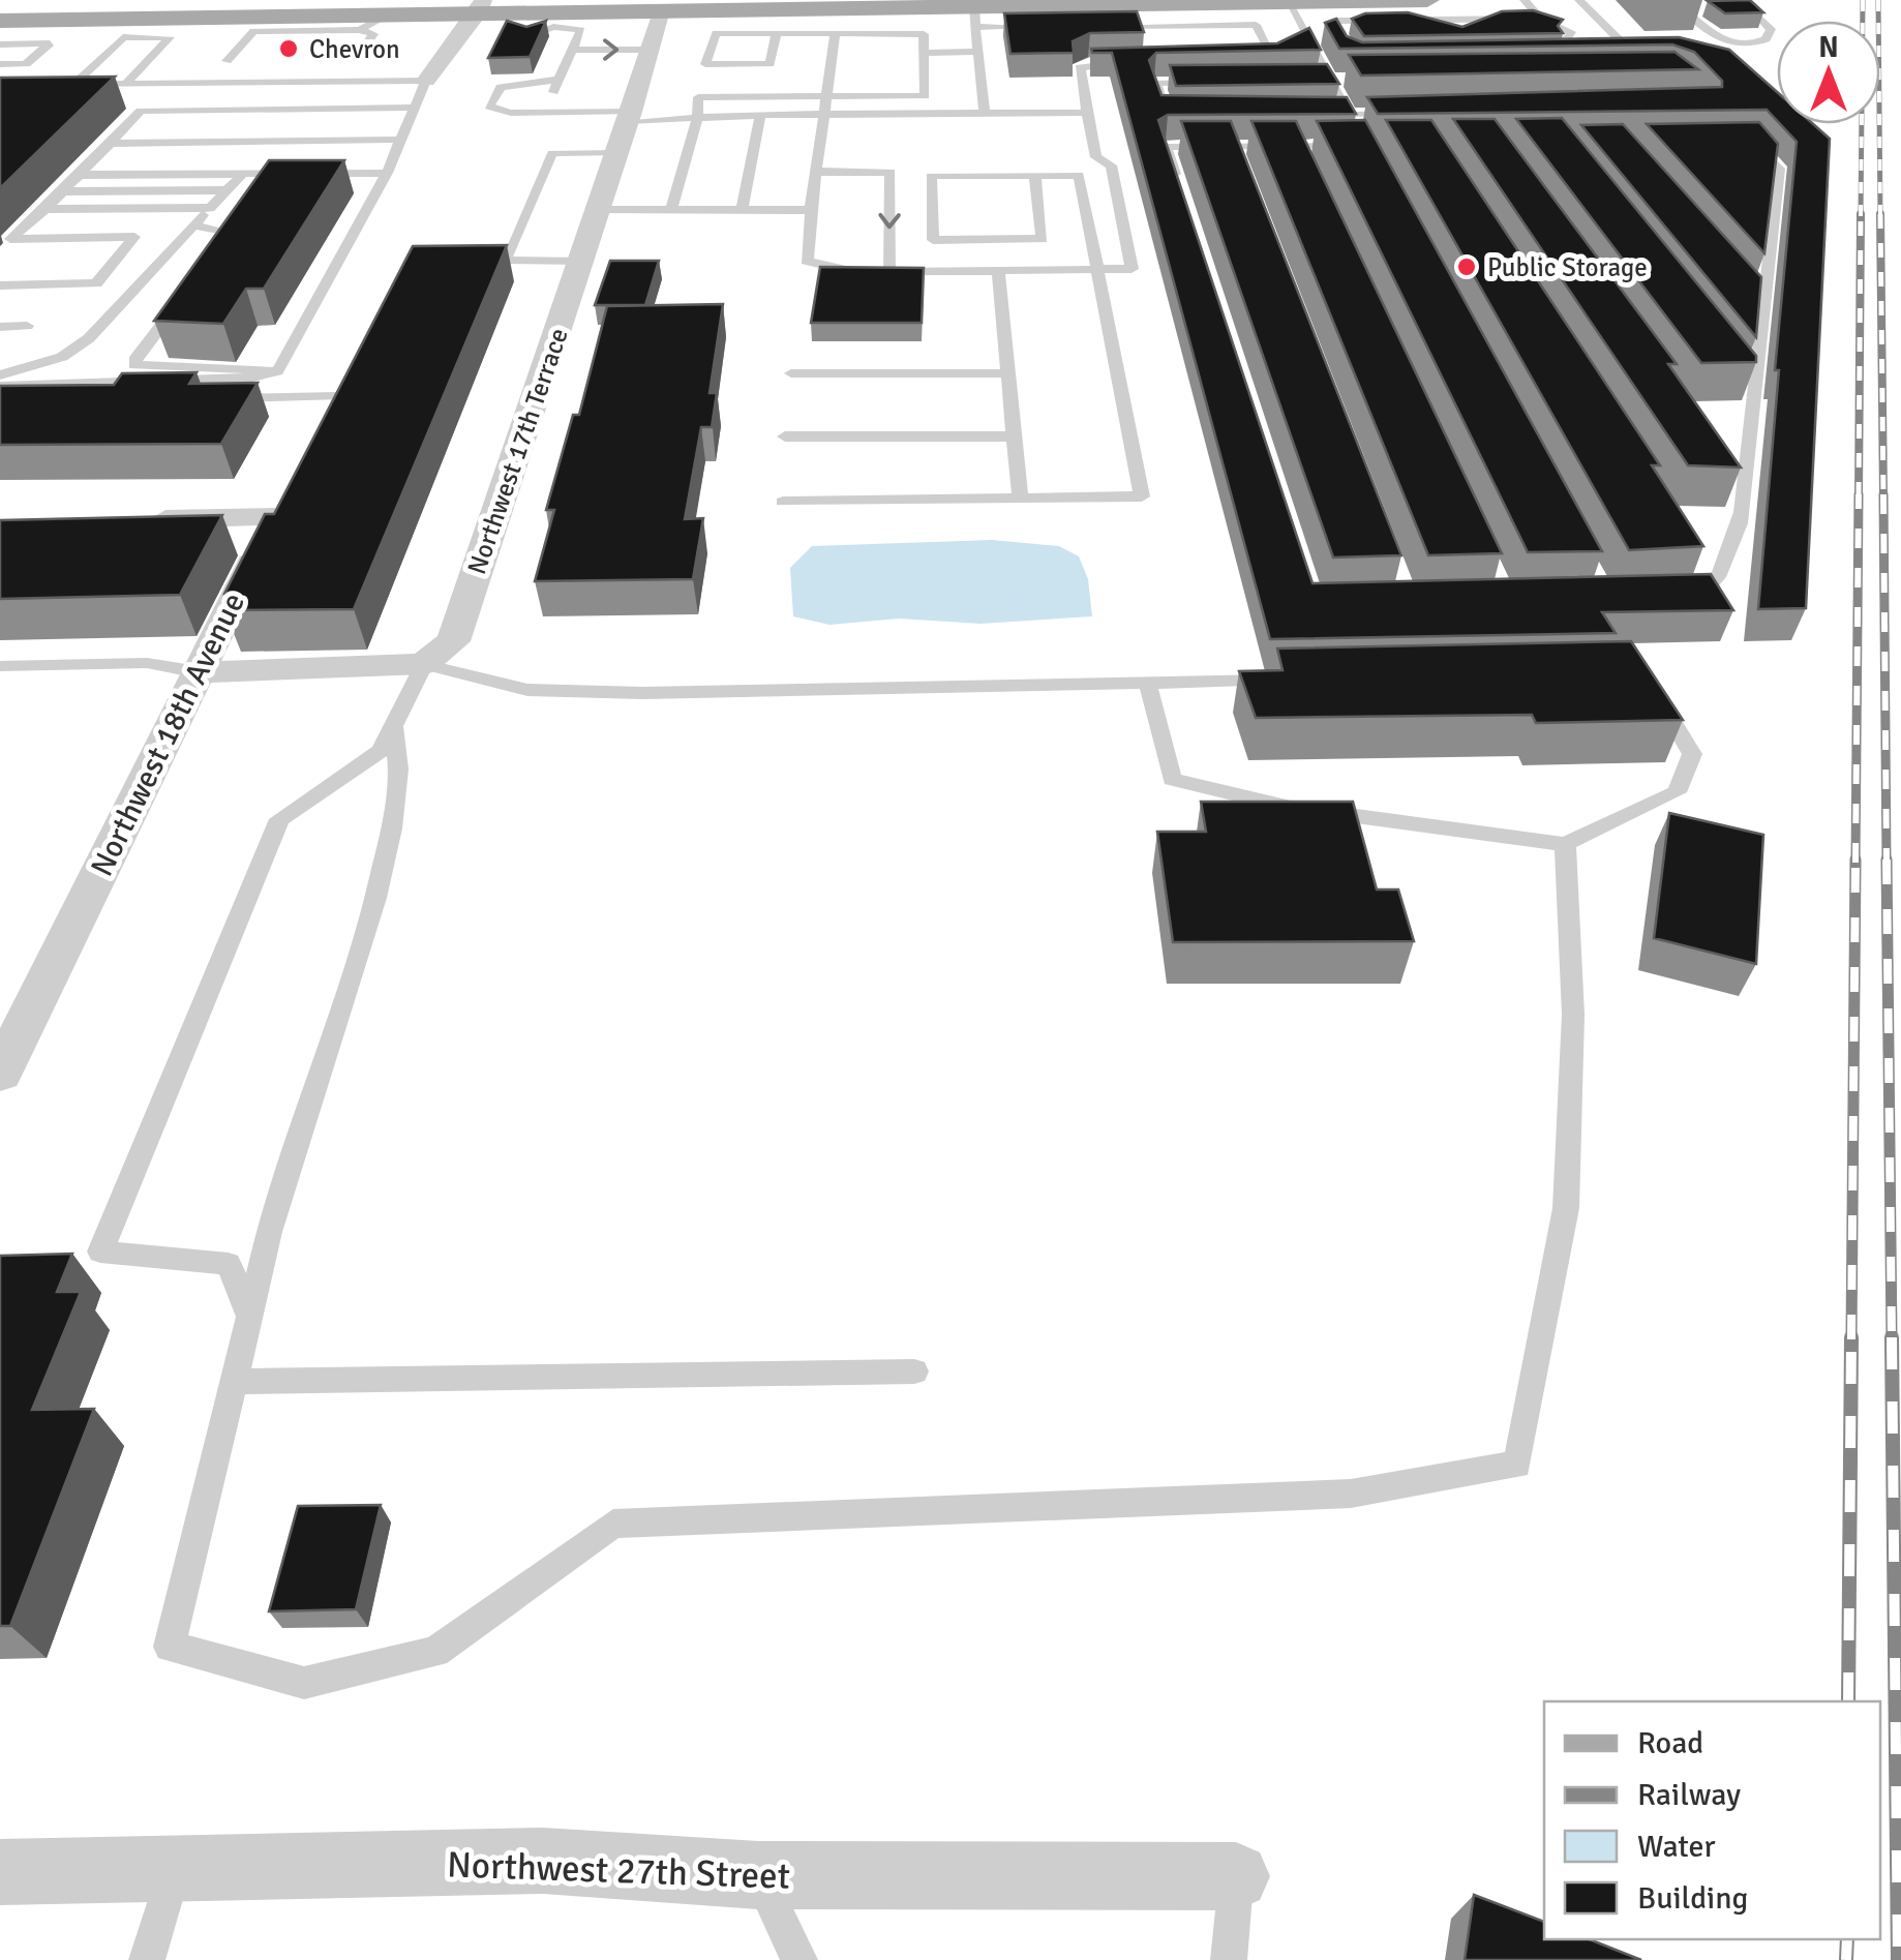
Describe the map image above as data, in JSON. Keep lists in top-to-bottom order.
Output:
{
  "streets": {
    "street": ["Northwest 17th Terrace", "Northwest 18th Avenue", "Northwest 27th Street"]
  },
  "places": ["Chevron", "Public Storage"],
  "legend": [
    "Road",
    "Railway",
    "Water",
    "Building"
  ],
  "north": "top"
}
